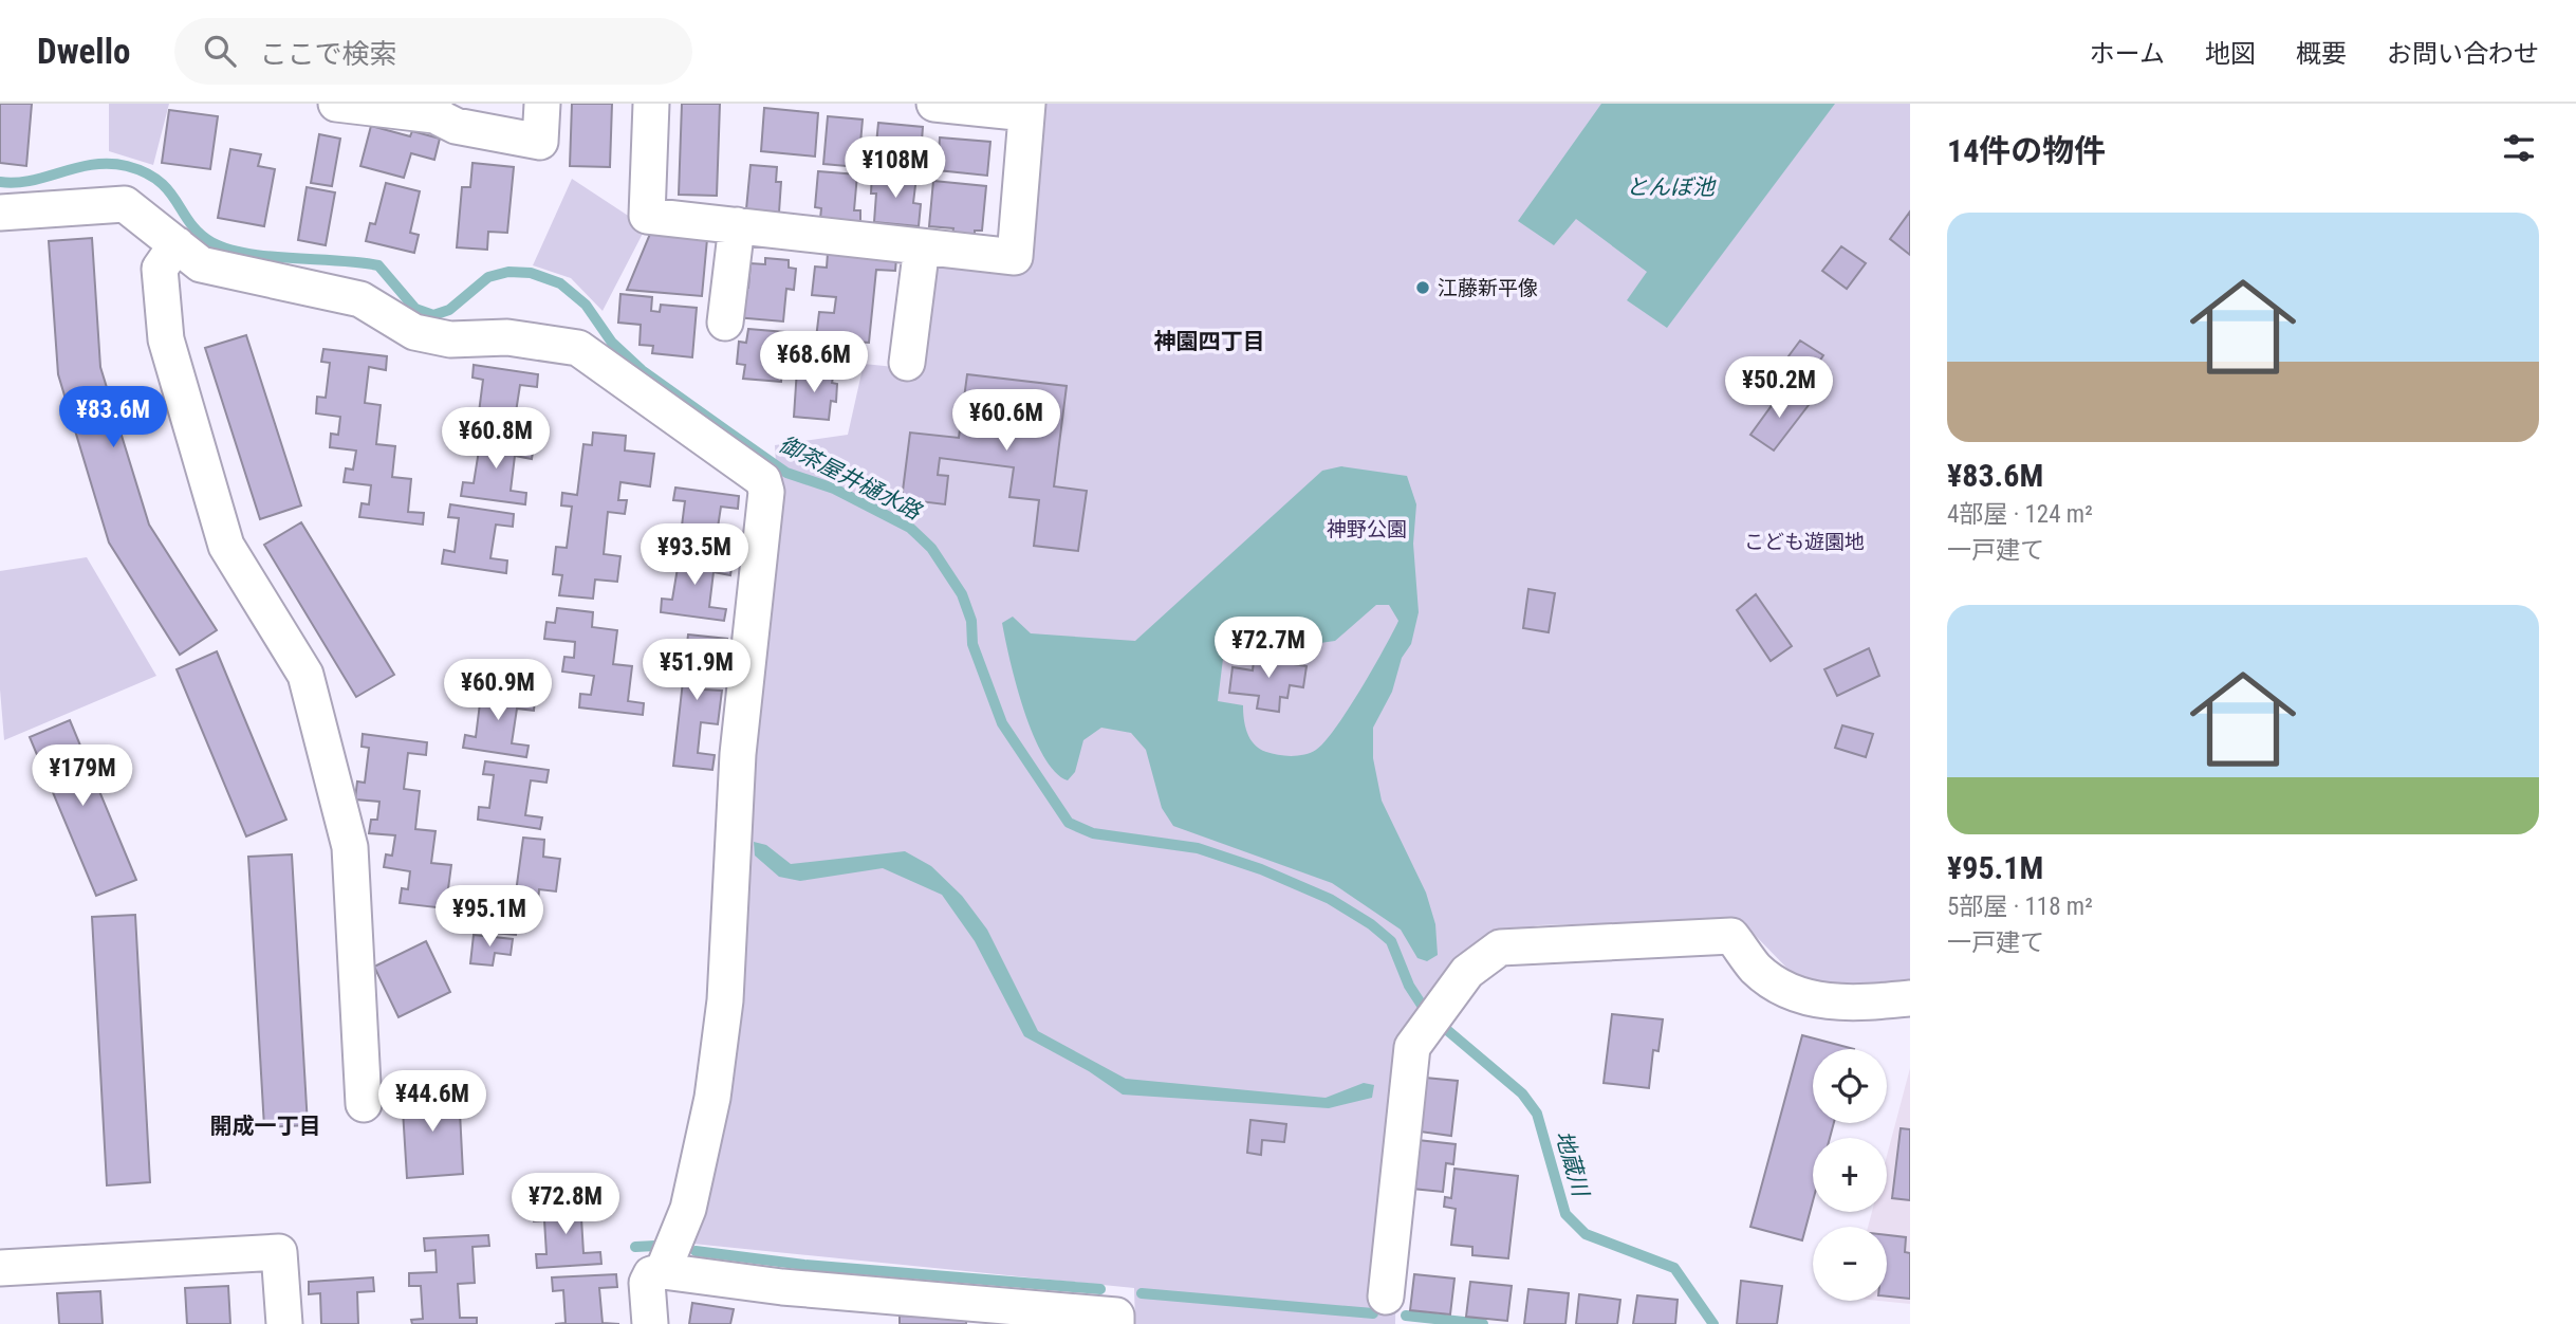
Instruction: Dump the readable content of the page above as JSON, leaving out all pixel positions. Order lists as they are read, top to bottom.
{
  "districts": ["神園四丁目", "開成一丁目"],
  "water": ["とんぼ池", "御茶屋井樋水路", "地蔵川"],
  "parks": ["神野公園", "こども遊園地"],
  "places": ["江藤新平像"],
  "page": {
    "header": "Dwello",
    "search": "ここで検索",
    "nav": [
      "ホーム",
      "地図",
      "概要",
      "お問い合わせ"
    ],
    "heading": "14件の物件",
    "price": [
      "¥108M",
      "¥68.6M",
      "¥50.2M",
      "¥83.6M",
      "¥60.6M",
      "¥60.8M",
      "¥93.5M",
      "¥72.7M",
      "¥51.9M",
      "¥60.9M",
      "¥179M",
      "¥95.1M",
      "¥44.6M",
      "¥72.8M"
    ],
    "list": [
      {
        "name": "¥83.6M",
        "note": "4部屋 · 124 m² · 一戸建て"
      },
      {
        "name": "¥95.1M",
        "note": "5部屋 · 118 m² · 一戸建て"
      }
    ],
    "map_buttons": ["+", "−"]
  }
}
